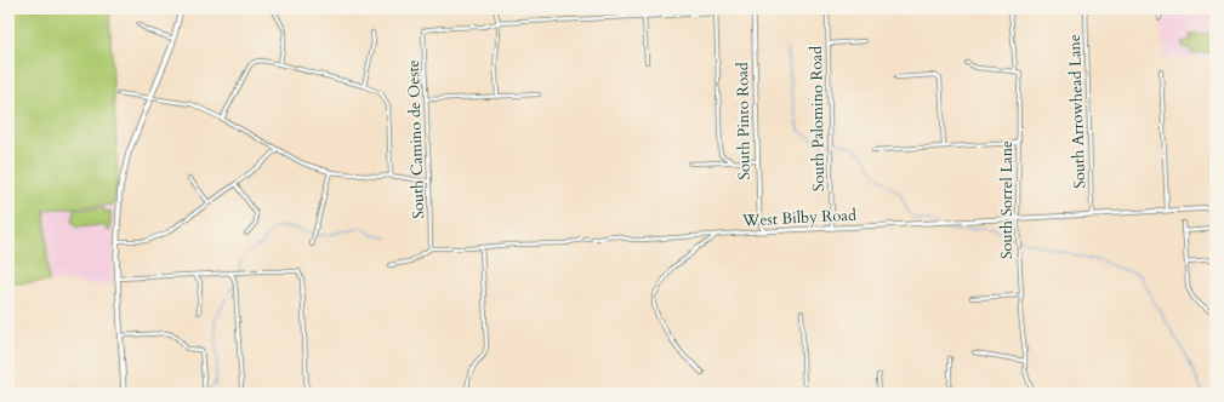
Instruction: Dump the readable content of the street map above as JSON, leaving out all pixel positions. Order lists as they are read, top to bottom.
{
  "streets": {
    "street": [
      "South Arrowhead Lane",
      "South Palomino Road",
      "South Pinto Road",
      "South Camino de Oeste",
      "South Sorrel Lane",
      "West Bilby Road"
    ]
  },
  "crossings": [
    ["South Arrowhead Lane", "West Bilby Road"],
    ["South Palomino Road", "West Bilby Road"],
    ["South Pinto Road", "West Bilby Road"],
    ["South Camino de Oeste", "West Bilby Road"],
    ["South Sorrel Lane", "West Bilby Road"]
  ]
}
